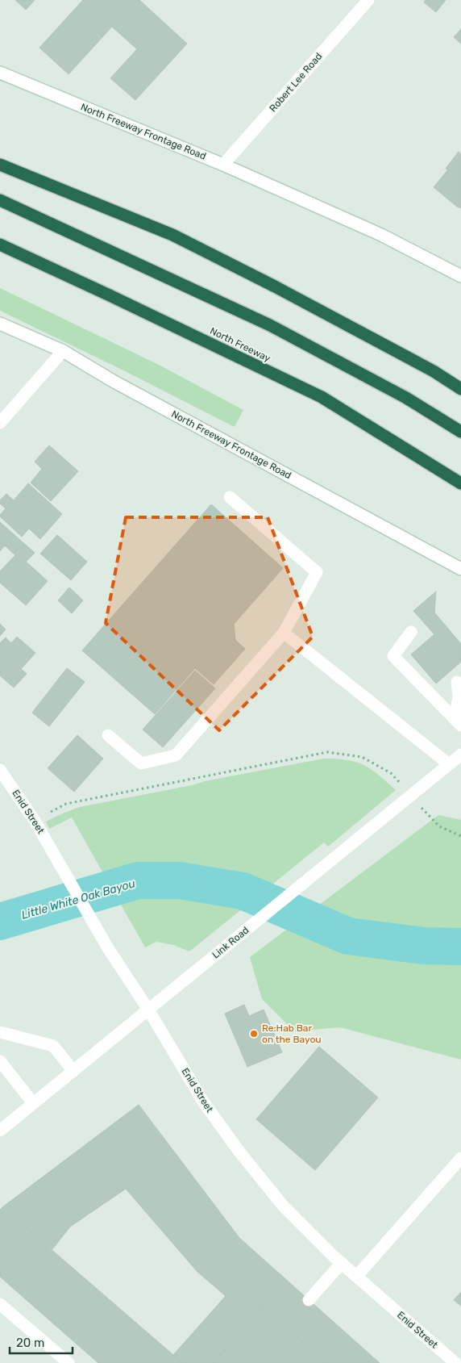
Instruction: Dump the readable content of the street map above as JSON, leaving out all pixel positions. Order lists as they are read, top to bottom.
{
  "streets": {
    "highway": ["North Freeway"],
    "street": [
      "Robert Lee Road",
      "North Freeway Frontage Road",
      "Enid Street",
      "Link Road"
    ]
  },
  "crossings": [
    ["Robert Lee Road", "North Freeway Frontage Road"],
    ["Enid Street", "Link Road"]
  ],
  "water": ["Little White Oak Bayou"],
  "places": ["Re:Hab Bar on the Bayou"],
  "scale_bar": "20 m"
}
